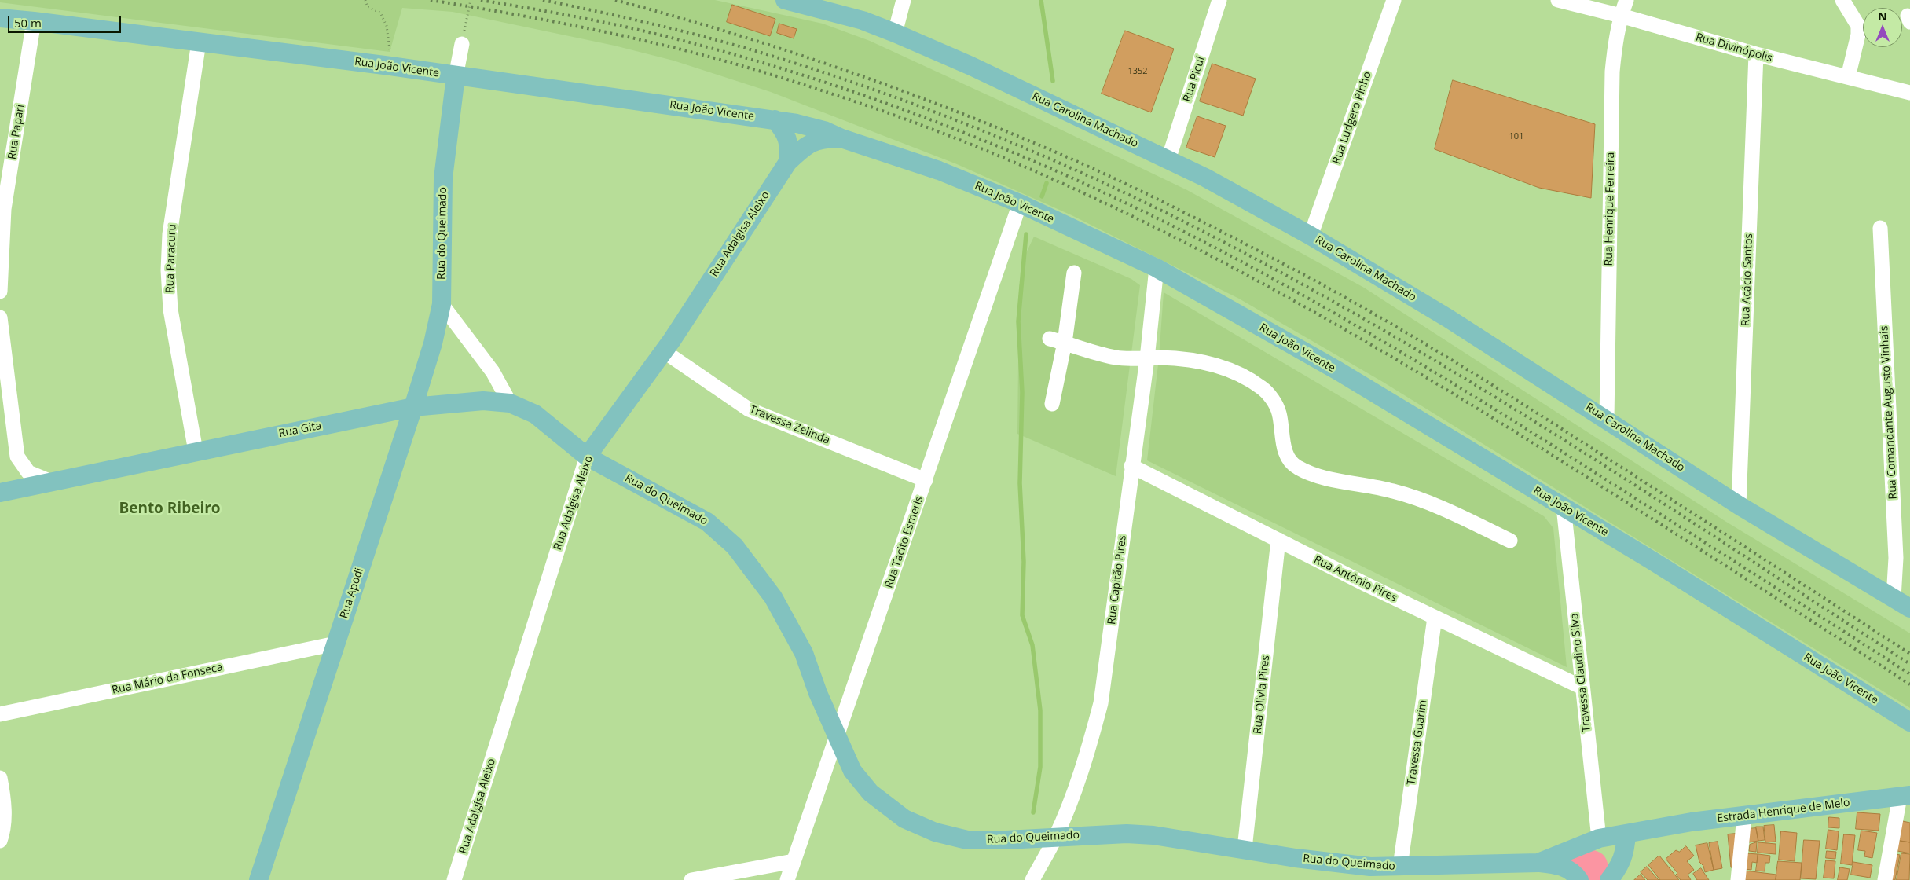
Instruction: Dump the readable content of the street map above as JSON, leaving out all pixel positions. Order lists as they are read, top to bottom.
{
  "streets": {
    "main road": [
      "Rua João Vicente",
      "Rua Carolina Machado",
      "Rua do Queimado",
      "Rua Adalgisa Aleixo",
      "Rua Gita",
      "Rua Apodi",
      "Estrada Henrique de Melo"
    ],
    "street": [
      "Rua Divinópolis",
      "Rua Picuí",
      "Rua Ludgero Pinho",
      "Rua Papari",
      "Rua Henrique Ferreira",
      "Rua Paracuru",
      "Rua Acácio Santos",
      "Rua Comandante Augusto Vinhais",
      "Travessa Zelinda",
      "Rua Tacito Esmeris",
      "Rua Antônio Pires",
      "Rua Capitão Pires",
      "Travessa Claudino Silva",
      "Rua Mário da Fonseca",
      "Rua Olivia Pires",
      "Travessa Guarim"
    ]
  },
  "crossings": [
    ["Rua Divinópolis", "Rua Henrique Ferreira"],
    ["Rua Divinópolis", "Rua Acácio Santos"],
    ["Rua João Vicente", "Rua Papari"],
    ["Rua João Vicente", "Rua do Queimado"],
    ["Rua João Vicente", "Rua Adalgisa Aleixo"],
    ["Rua João Vicente", "Rua Paracuru"],
    ["Rua João Vicente", "Rua Tacito Esmeris"],
    ["Rua João Vicente", "Rua Capitão Pires"],
    ["Rua João Vicente", "Travessa Claudino Silva"],
    ["Rua Picuí", "Rua Carolina Machado"],
    ["Rua Ludgero Pinho", "Rua Carolina Machado"],
    ["Rua Carolina Machado", "Rua Henrique Ferreira"],
    ["Rua Carolina Machado", "Rua Acácio Santos"],
    ["Rua Carolina Machado", "Rua Comandante Augusto Vinhais"],
    ["Rua do Queimado", "Rua Adalgisa Aleixo"],
    ["Rua do Queimado", "Rua Gita"],
    ["Rua do Queimado", "Rua Tacito Esmeris"],
    ["Rua do Queimado", "Rua Capitão Pires"],
    ["Rua do Queimado", "Rua Apodi"],
    ["Rua do Queimado", "Travessa Claudino Silva"],
    ["Rua do Queimado", "Rua Olivia Pires"],
    ["Rua do Queimado", "Travessa Guarim"],
    ["Rua do Queimado", "Estrada Henrique de Melo"],
    ["Rua Adalgisa Aleixo", "Travessa Zelinda"],
    ["Rua Adalgisa Aleixo", "Rua Gita"],
    ["Rua Paracuru", "Rua Gita"],
    ["Travessa Zelinda", "Rua Tacito Esmeris"],
    ["Rua Gita", "Rua Apodi"],
    ["Rua Antônio Pires", "Rua Capitão Pires"],
    ["Rua Antônio Pires", "Travessa Claudino Silva"],
    ["Rua Antônio Pires", "Rua Olivia Pires"],
    ["Rua Antônio Pires", "Travessa Guarim"],
    ["Rua Apodi", "Rua Mário da Fonseca"]
  ],
  "districts": ["Bento Ribeiro"],
  "house_numbers": ["1352", "101"],
  "scale_bar": "50 m",
  "north": "top"
}
